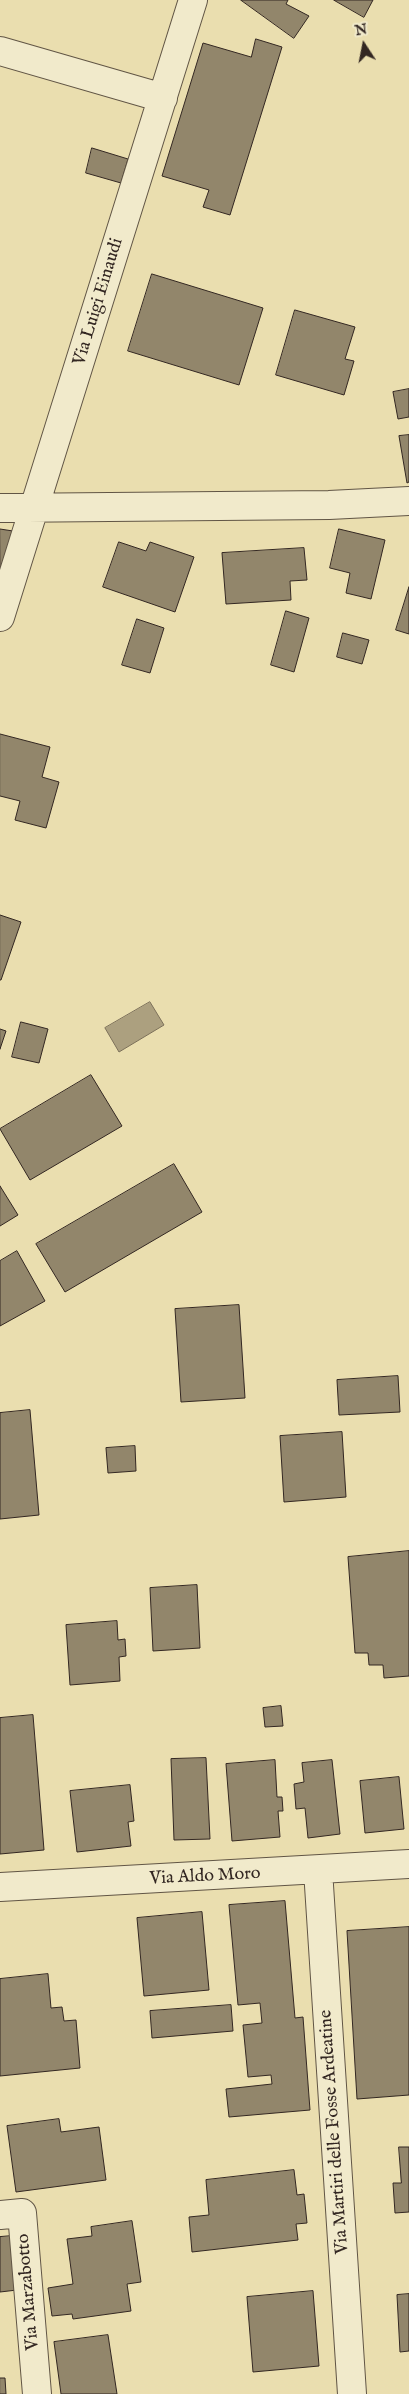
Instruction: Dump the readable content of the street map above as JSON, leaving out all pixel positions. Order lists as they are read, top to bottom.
{
  "streets": {
    "street": [
      "Via Luigi Einaudi",
      "Via Aldo Moro",
      "Via Martiri delle Fosse Ardeatine",
      "Via Marzabotto"
    ]
  },
  "crossings": [
    ["Via Aldo Moro", "Via Martiri delle Fosse Ardeatine"]
  ],
  "north": "top"
}
